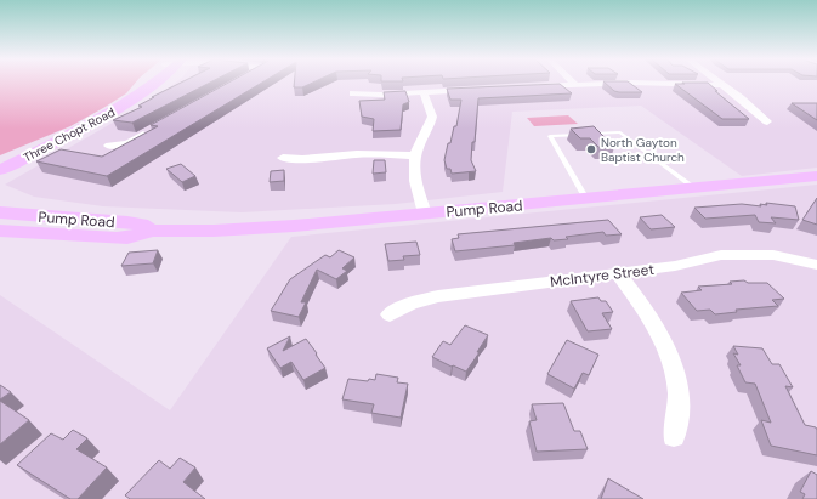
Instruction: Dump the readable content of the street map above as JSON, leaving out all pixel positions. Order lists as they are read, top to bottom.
{
  "streets": {
    "main road": ["Three Chopt Road", "Pump Road"],
    "street": ["McIntyre Street"]
  },
  "places": ["North Gayton Baptist Church"]
}
